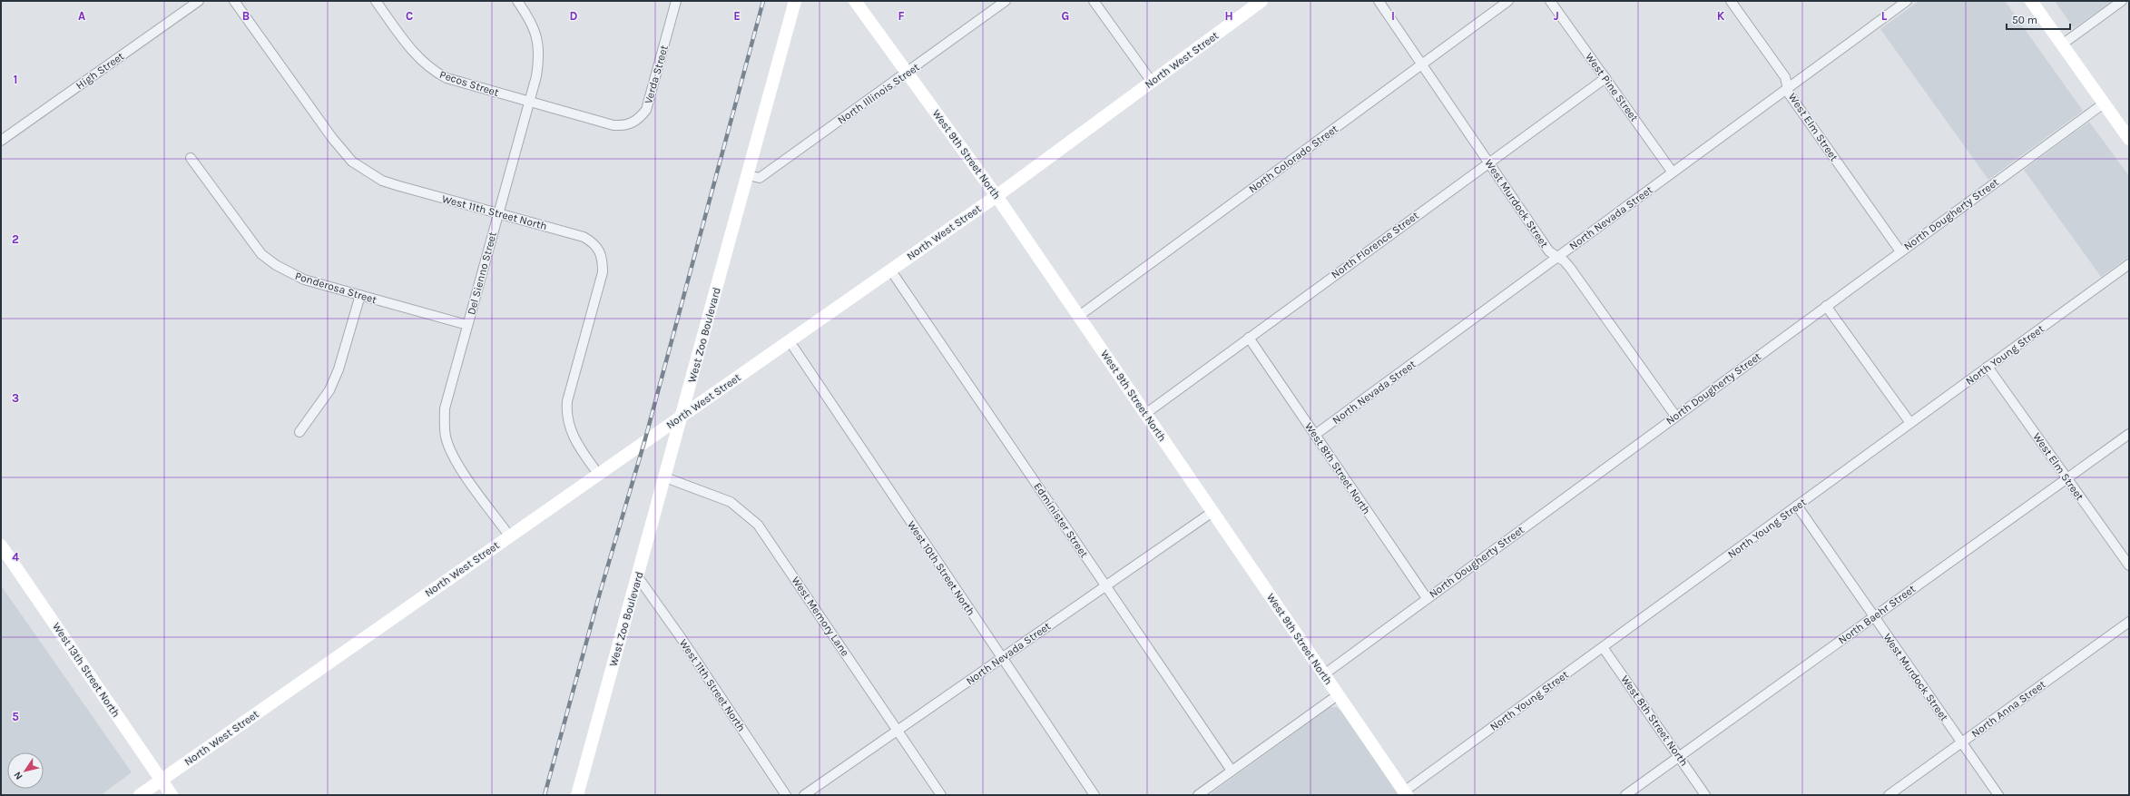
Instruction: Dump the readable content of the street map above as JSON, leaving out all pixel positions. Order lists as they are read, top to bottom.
{
  "streets": {
    "main road": [
      "North West Street",
      "West 9th Street North",
      "West Zoo Boulevard",
      "West 13th Street North"
    ],
    "street": [
      "High Street",
      "Verda Street",
      "Pecos Street",
      "West Pine Street",
      "North Illinois Street",
      "West Elm Street",
      "North Colorado Street",
      "West Murdock Street",
      "West 11th Street North",
      "North Dougherty Street",
      "North Nevada Street",
      "North Florence Street",
      "Del Sienno Street",
      "Ponderosa Street",
      "North Young Street",
      "West 8th Street North",
      "Edminister Street",
      "West 10th Street North",
      "North Baehr Street",
      "West Memory Lane",
      "North Anna Street"
    ]
  },
  "crossings": [
    ["North West Street", "West 9th Street North"],
    ["North West Street", "West 11th Street North"],
    ["North West Street", "Del Sienno Street"],
    ["North West Street", "West Zoo Boulevard"],
    ["North West Street", "Edminister Street"],
    ["North West Street", "West 10th Street North"],
    ["North West Street", "West 13th Street North"],
    ["Verda Street", "Pecos Street"],
    ["Verda Street", "Del Sienno Street"],
    ["Pecos Street", "Del Sienno Street"],
    ["West Pine Street", "North Nevada Street"],
    ["West Pine Street", "North Florence Street"],
    ["North Illinois Street", "West 9th Street North"],
    ["North Illinois Street", "West Zoo Boulevard"],
    ["West Elm Street", "North Dougherty Street"],
    ["West Elm Street", "North Nevada Street"],
    ["West Elm Street", "North Young Street"],
    ["West Elm Street", "North Baehr Street"],
    ["West 9th Street North", "North Colorado Street"],
    ["West 9th Street North", "North Dougherty Street"],
    ["West 9th Street North", "North Nevada Street"],
    ["West 9th Street North", "North Florence Street"],
    ["West 9th Street North", "North Young Street"],
    ["North Colorado Street", "West Murdock Street"],
    ["West Murdock Street", "North Dougherty Street"],
    ["West Murdock Street", "North Nevada Street"],
    ["West Murdock Street", "North Florence Street"],
    ["West Murdock Street", "North Young Street"],
    ["West Murdock Street", "North Baehr Street"],
    ["West Murdock Street", "North Anna Street"],
    ["West 11th Street North", "Del Sienno Street"],
    ["West 11th Street North", "West Zoo Boulevard"],
    ["North Dougherty Street", "West 8th Street North"],
    ["North Nevada Street", "West 8th Street North"],
    ["North Nevada Street", "Edminister Street"],
    ["North Nevada Street", "West 10th Street North"],
    ["North Nevada Street", "West Memory Lane"],
    ["North Florence Street", "West 8th Street North"],
    ["Del Sienno Street", "Ponderosa Street"],
    ["West Zoo Boulevard", "West Memory Lane"],
    ["North Young Street", "West 8th Street North"],
    ["West 8th Street North", "North Baehr Street"]
  ],
  "scale_bar": "50 m",
  "north": "bottom left",
  "grid": {
    "columns": [
      "A",
      "B",
      "C",
      "D",
      "E",
      "F",
      "G",
      "H",
      "I",
      "J",
      "K",
      "L"
    ],
    "rows": [
      "1",
      "2",
      "3",
      "4",
      "5"
    ]
  }
}
